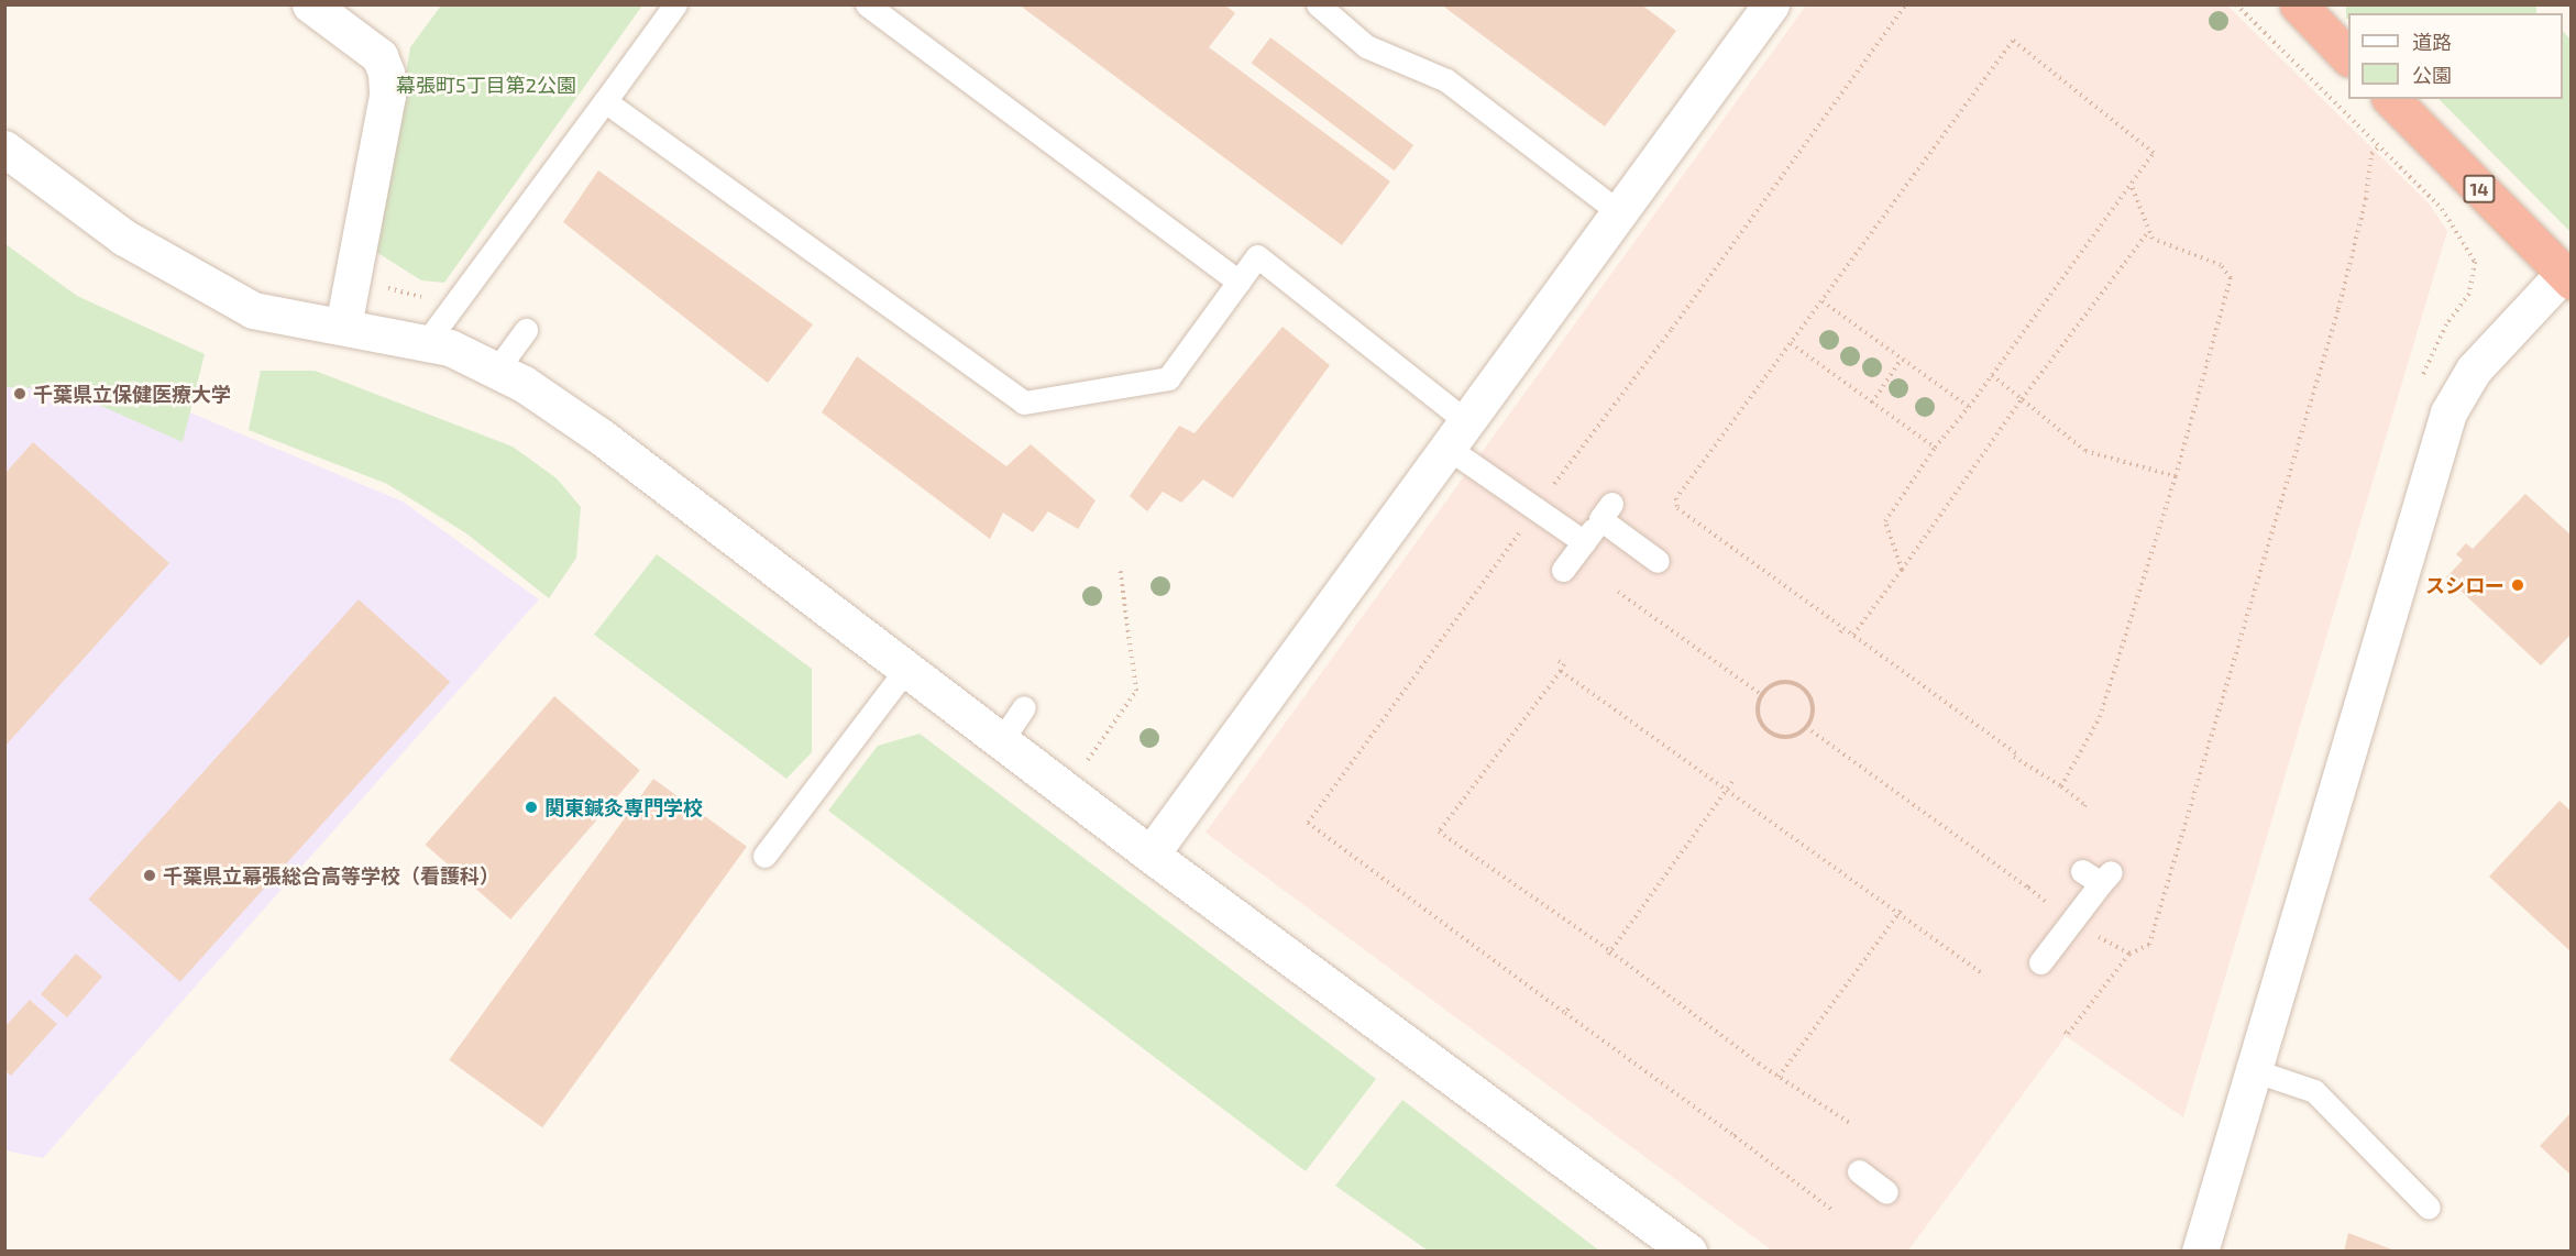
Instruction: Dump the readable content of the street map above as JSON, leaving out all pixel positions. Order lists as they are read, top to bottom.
{
  "streets": {
    "highway": ["14"]
  },
  "parks": ["幕張町5丁目第2公園"],
  "places": [
    "千葉県立保健医療大学",
    "スシロー",
    "関東鍼灸専門学校",
    "千葉県立幕張総合高等学校（看護科）"
  ],
  "legend": ["道路", "公園"]
}
